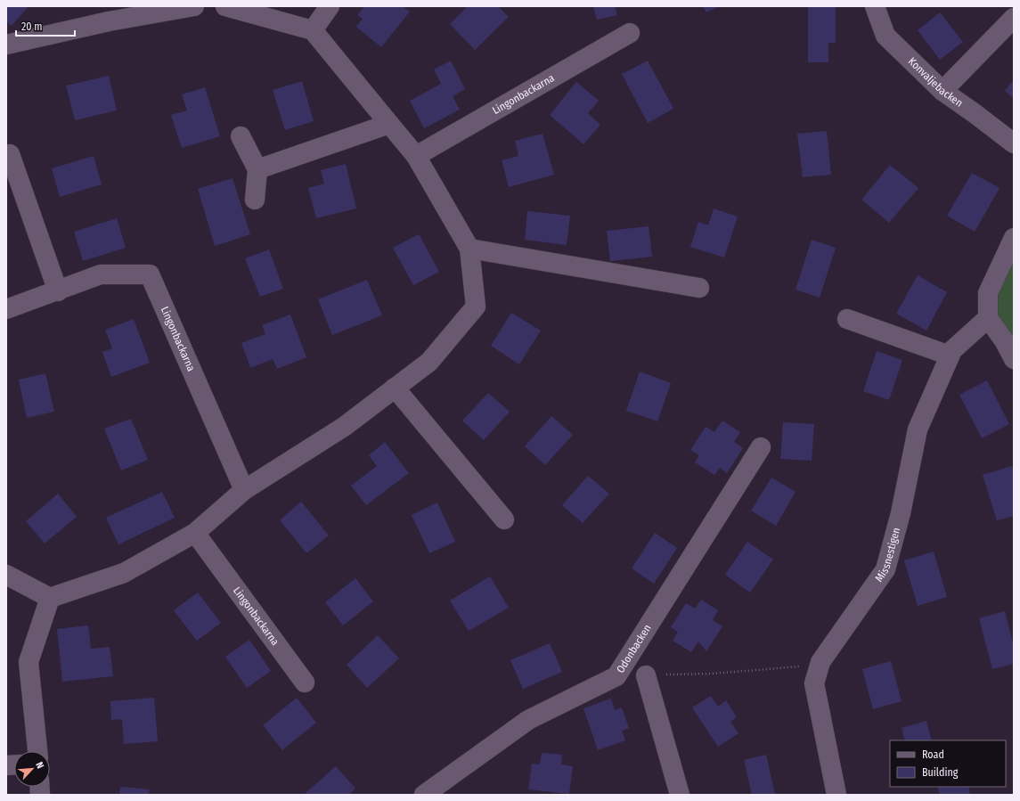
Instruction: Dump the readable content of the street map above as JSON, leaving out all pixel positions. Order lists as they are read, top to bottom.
{
  "streets": {
    "street": [
      "Konvaljebacken",
      "Lingonbackarna",
      "Missnestigen",
      "Odonbacken"
    ]
  },
  "legend": ["Road", "Building"],
  "scale_bar": "20 m",
  "north": "top right"
}
